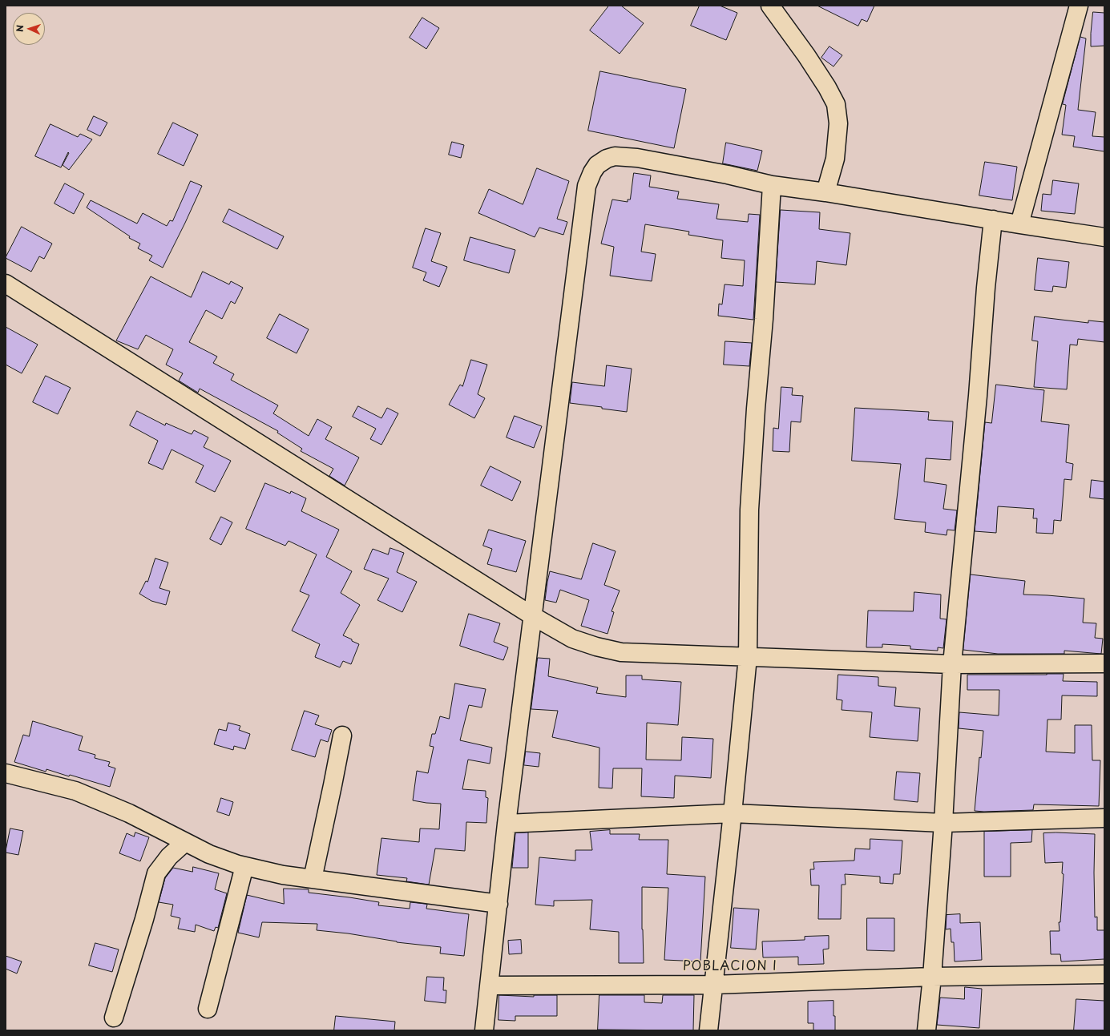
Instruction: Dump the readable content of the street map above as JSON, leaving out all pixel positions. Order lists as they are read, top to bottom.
{
  "districts": ["POBLACION I"],
  "north": "left"
}
